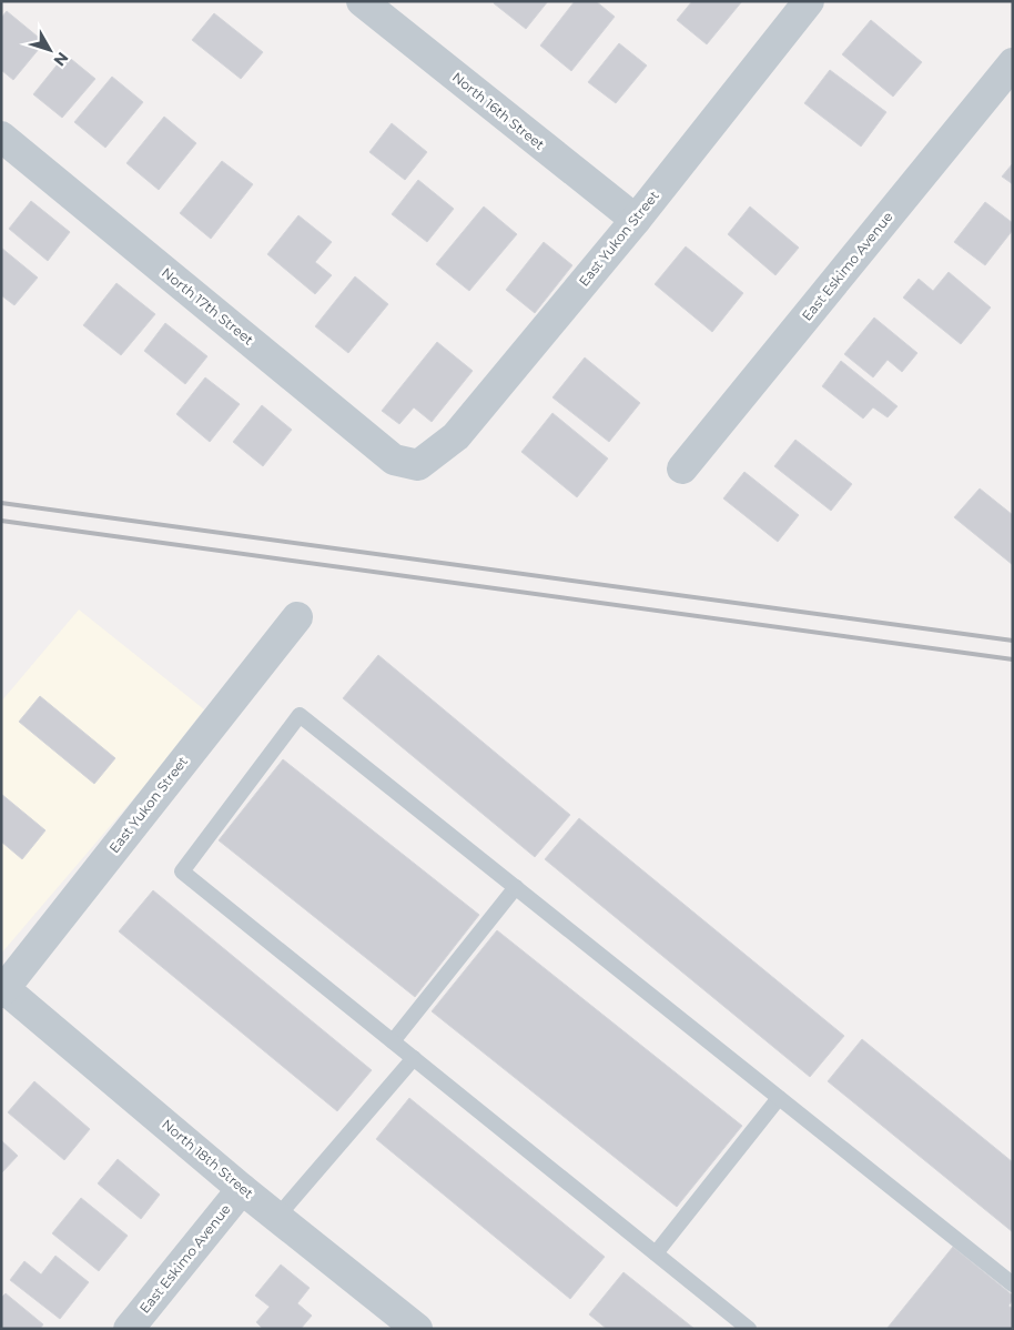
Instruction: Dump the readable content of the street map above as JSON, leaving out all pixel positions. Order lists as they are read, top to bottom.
{
  "streets": {
    "street": [
      "North 16th Street",
      "East Yukon Street",
      "East Eskimo Avenue",
      "North 17th Street",
      "North 18th Street"
    ]
  },
  "crossings": [
    ["North 16th Street", "East Yukon Street"],
    ["East Yukon Street", "North 17th Street"],
    ["East Yukon Street", "North 18th Street"],
    ["East Eskimo Avenue", "North 18th Street"]
  ],
  "north": "bottom right"
}
